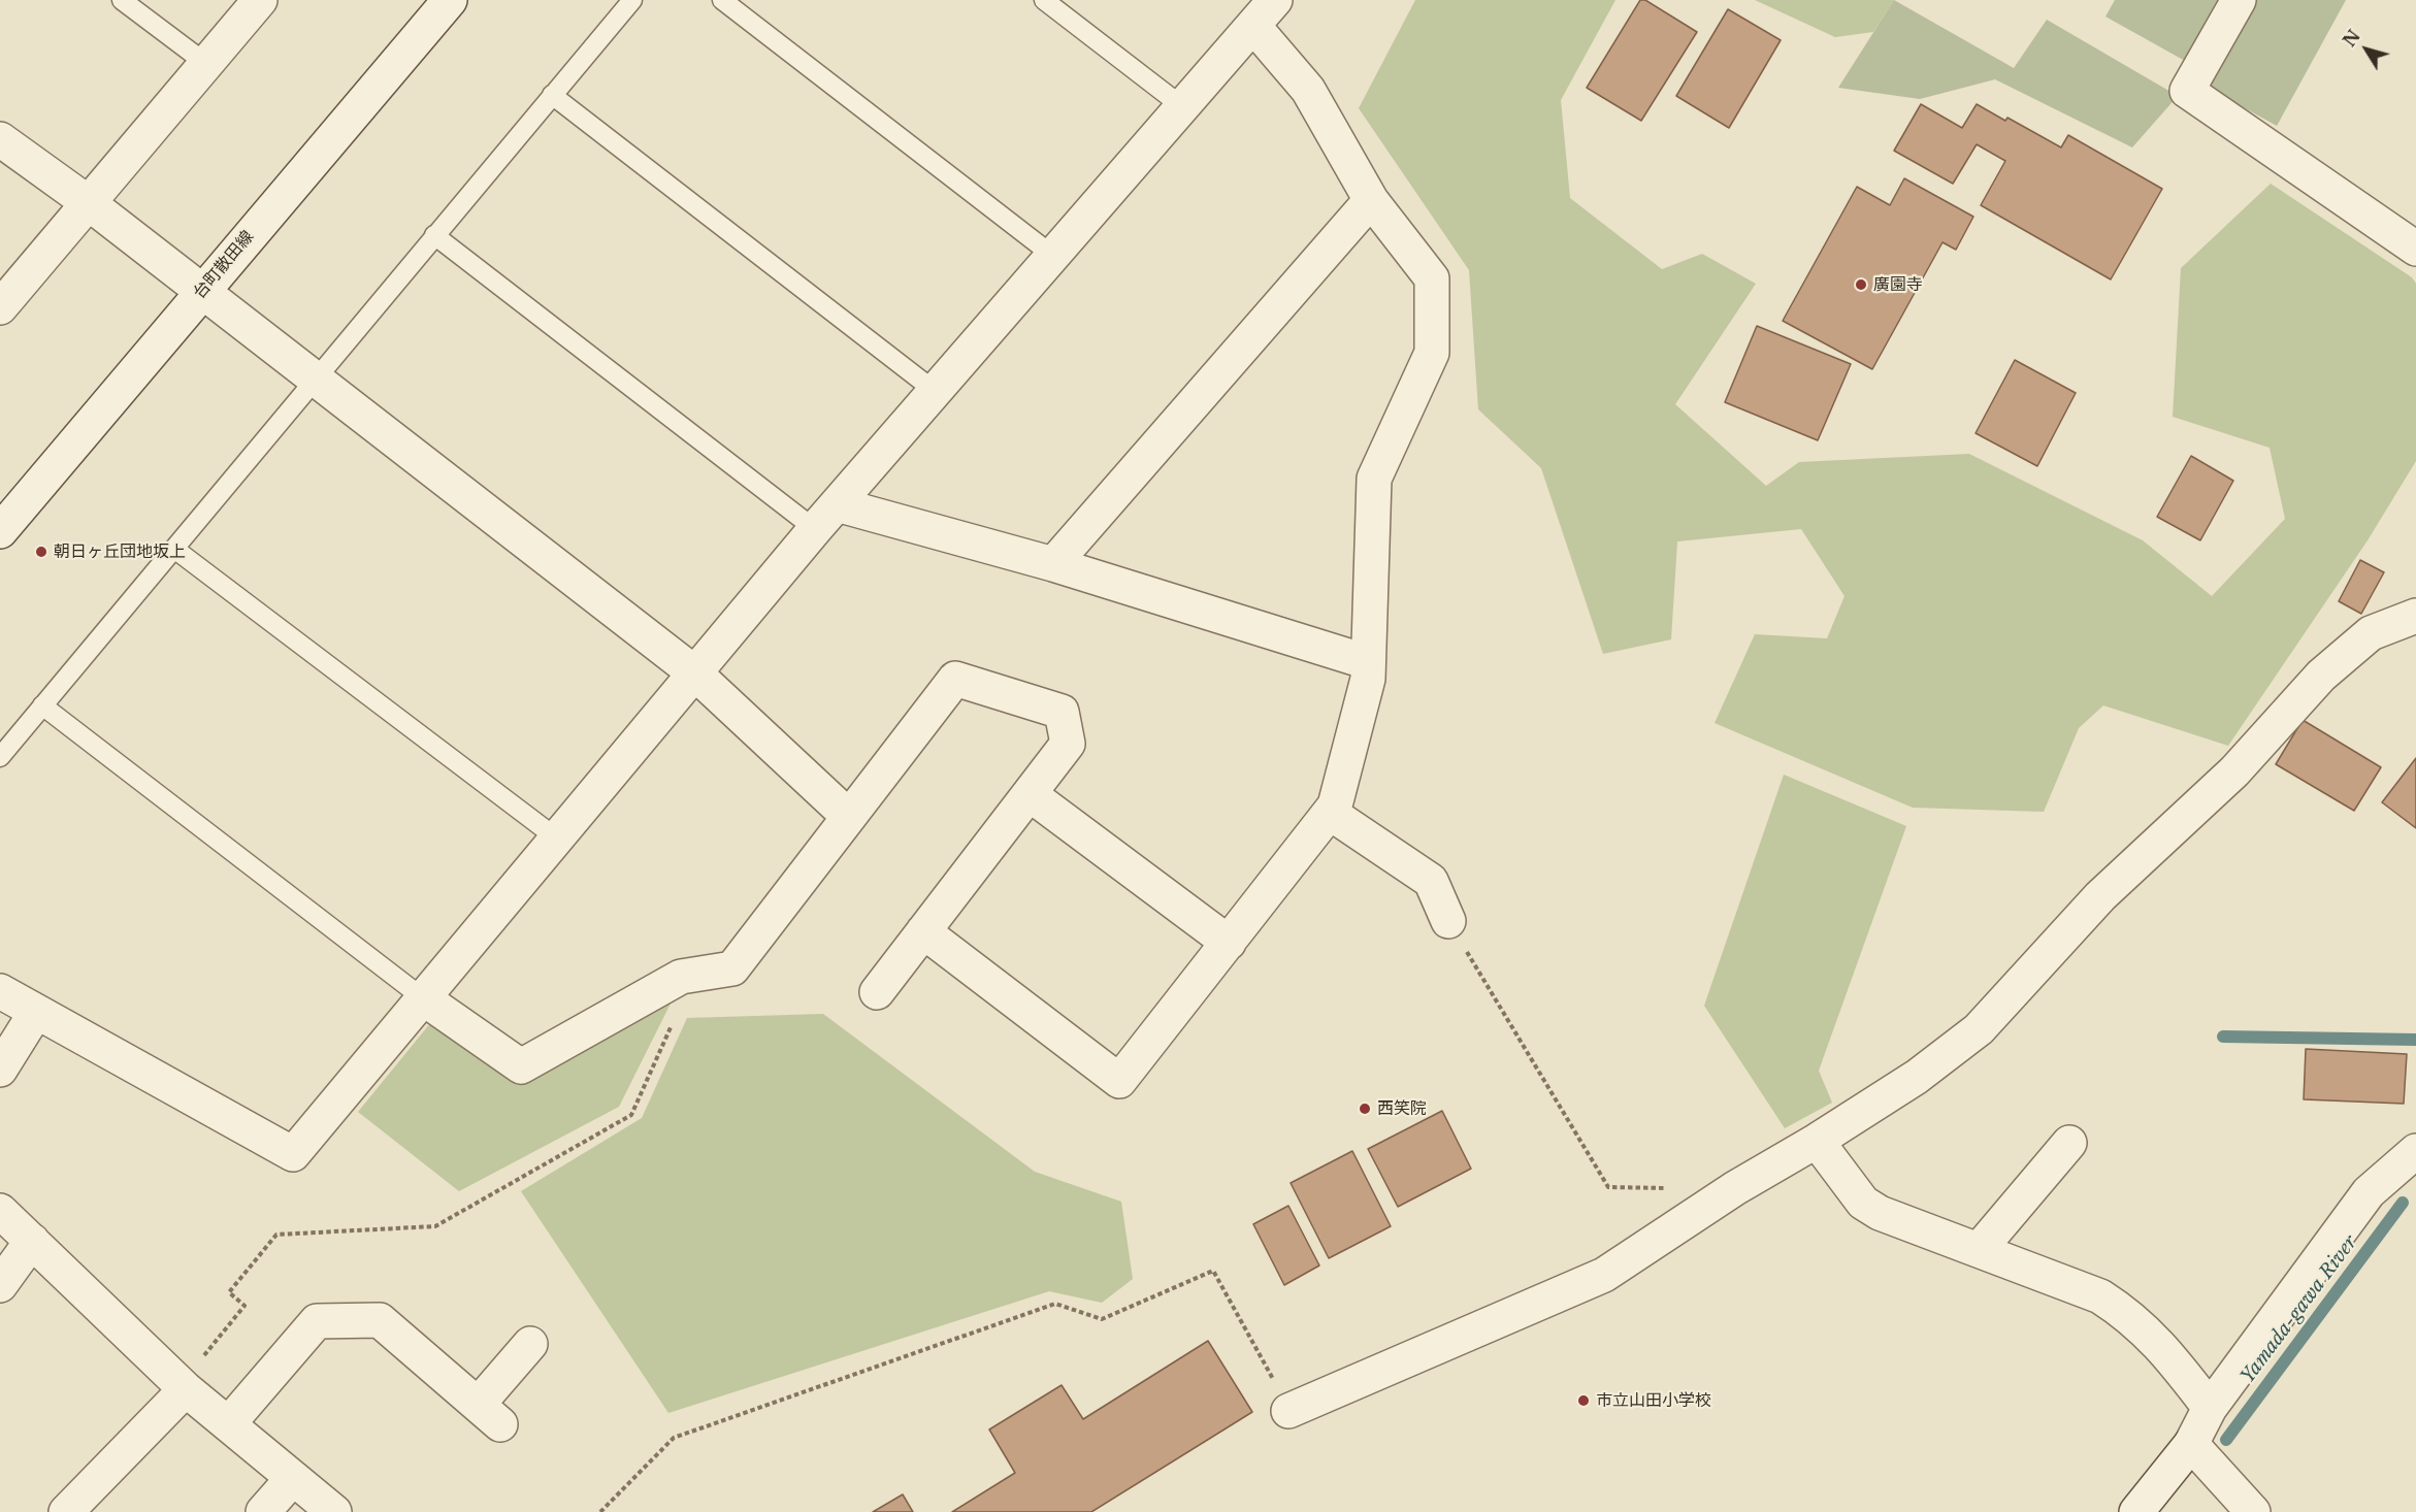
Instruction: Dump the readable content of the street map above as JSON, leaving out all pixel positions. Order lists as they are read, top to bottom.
{
  "streets": {
    "street": ["台町散田線"]
  },
  "water": ["Yamada-gawa River"],
  "places": [
    "廣園寺",
    "朝日ヶ丘団地坂上",
    "西笑院",
    "市立山田小学校"
  ],
  "north": "top left"
}
